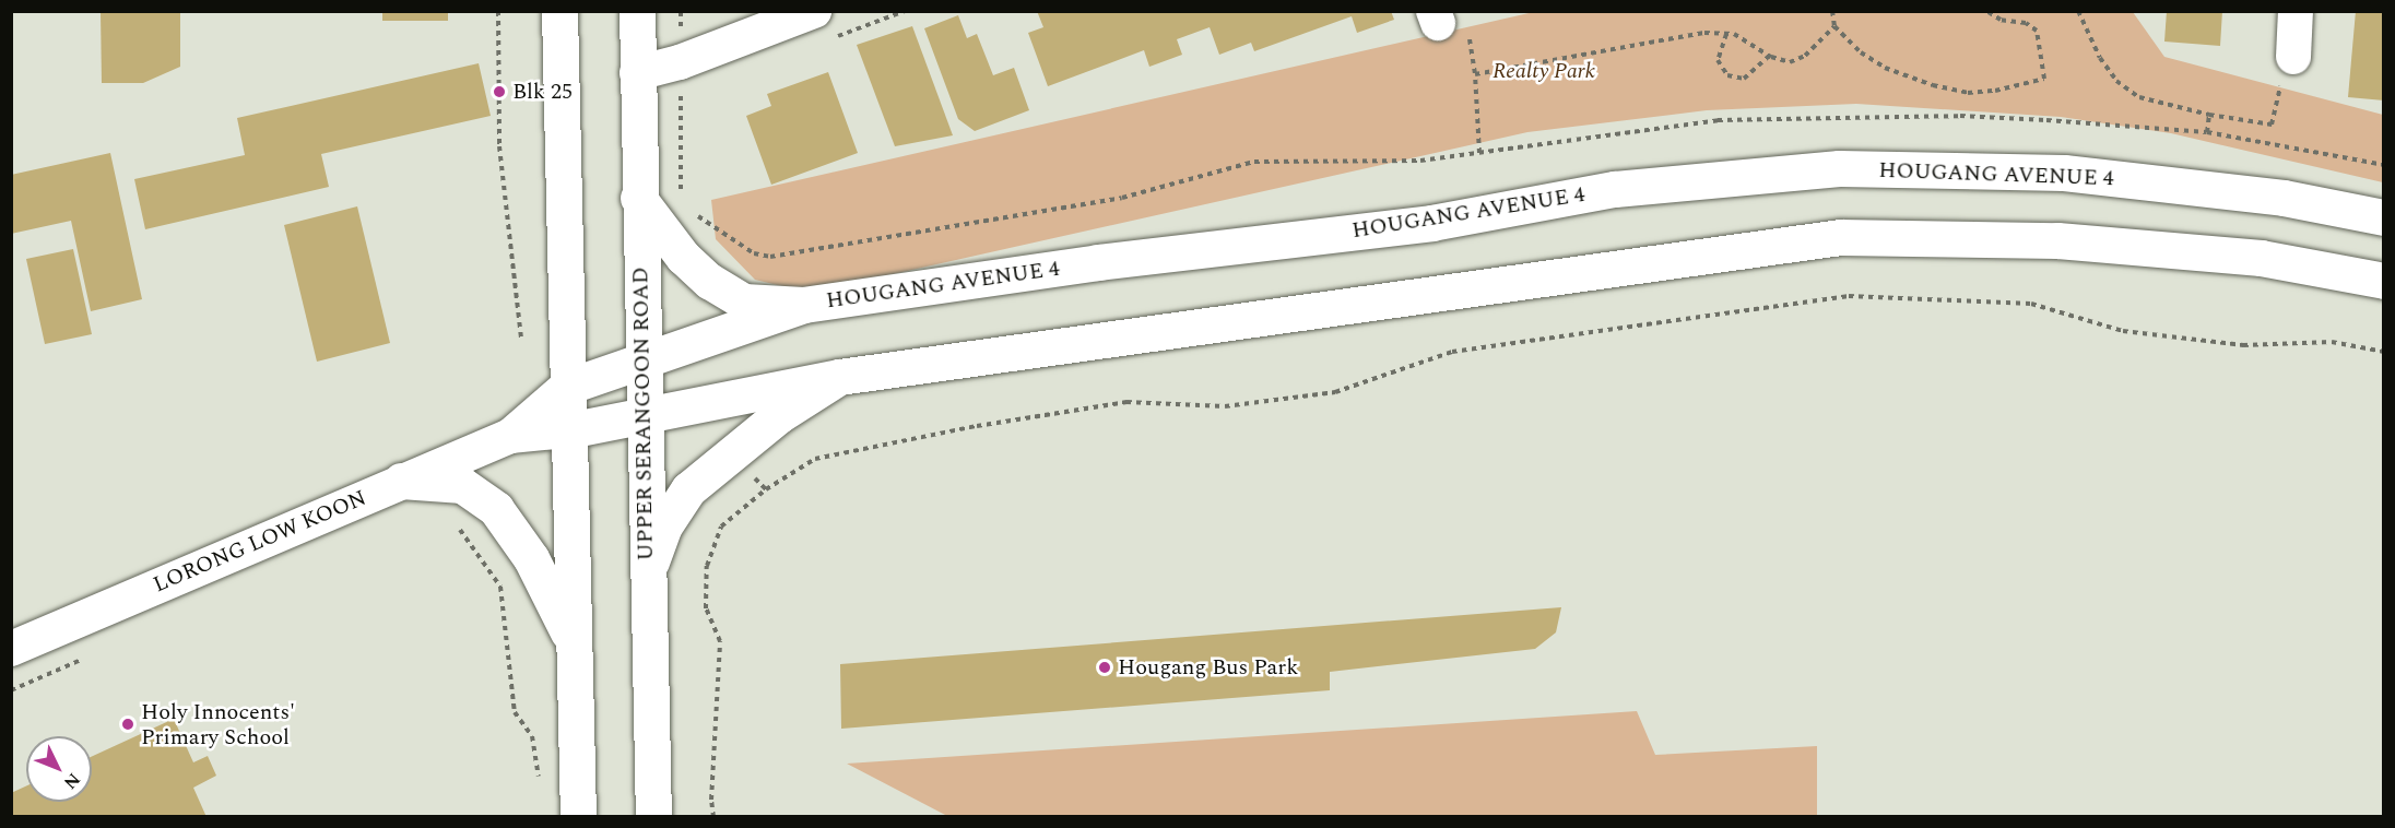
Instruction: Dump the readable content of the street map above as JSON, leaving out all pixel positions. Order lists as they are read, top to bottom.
{
  "streets": {
    "street": ["HOUGANG AVENUE 4", "UPPER SERANGOON ROAD", "LORONG LOW KOON"]
  },
  "crossings": [
    ["HOUGANG AVENUE 4", "UPPER SERANGOON ROAD"],
    ["HOUGANG AVENUE 4", "LORONG LOW KOON"]
  ],
  "parks": ["Realty Park"],
  "places": ["Blk 25", "Hougang Bus Park", "Holy Innocents' Primary School"],
  "north": "bottom right"
}
